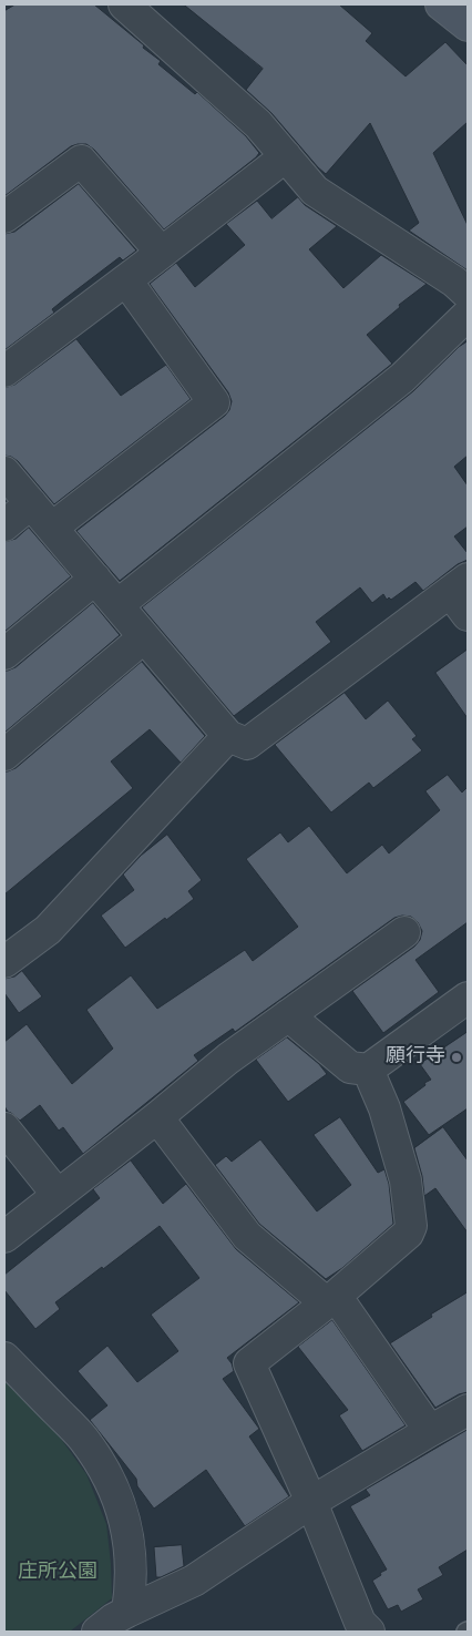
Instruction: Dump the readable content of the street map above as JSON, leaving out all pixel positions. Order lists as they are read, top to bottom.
{
  "parks": ["庄所公園"],
  "places": ["願行寺"]
}
